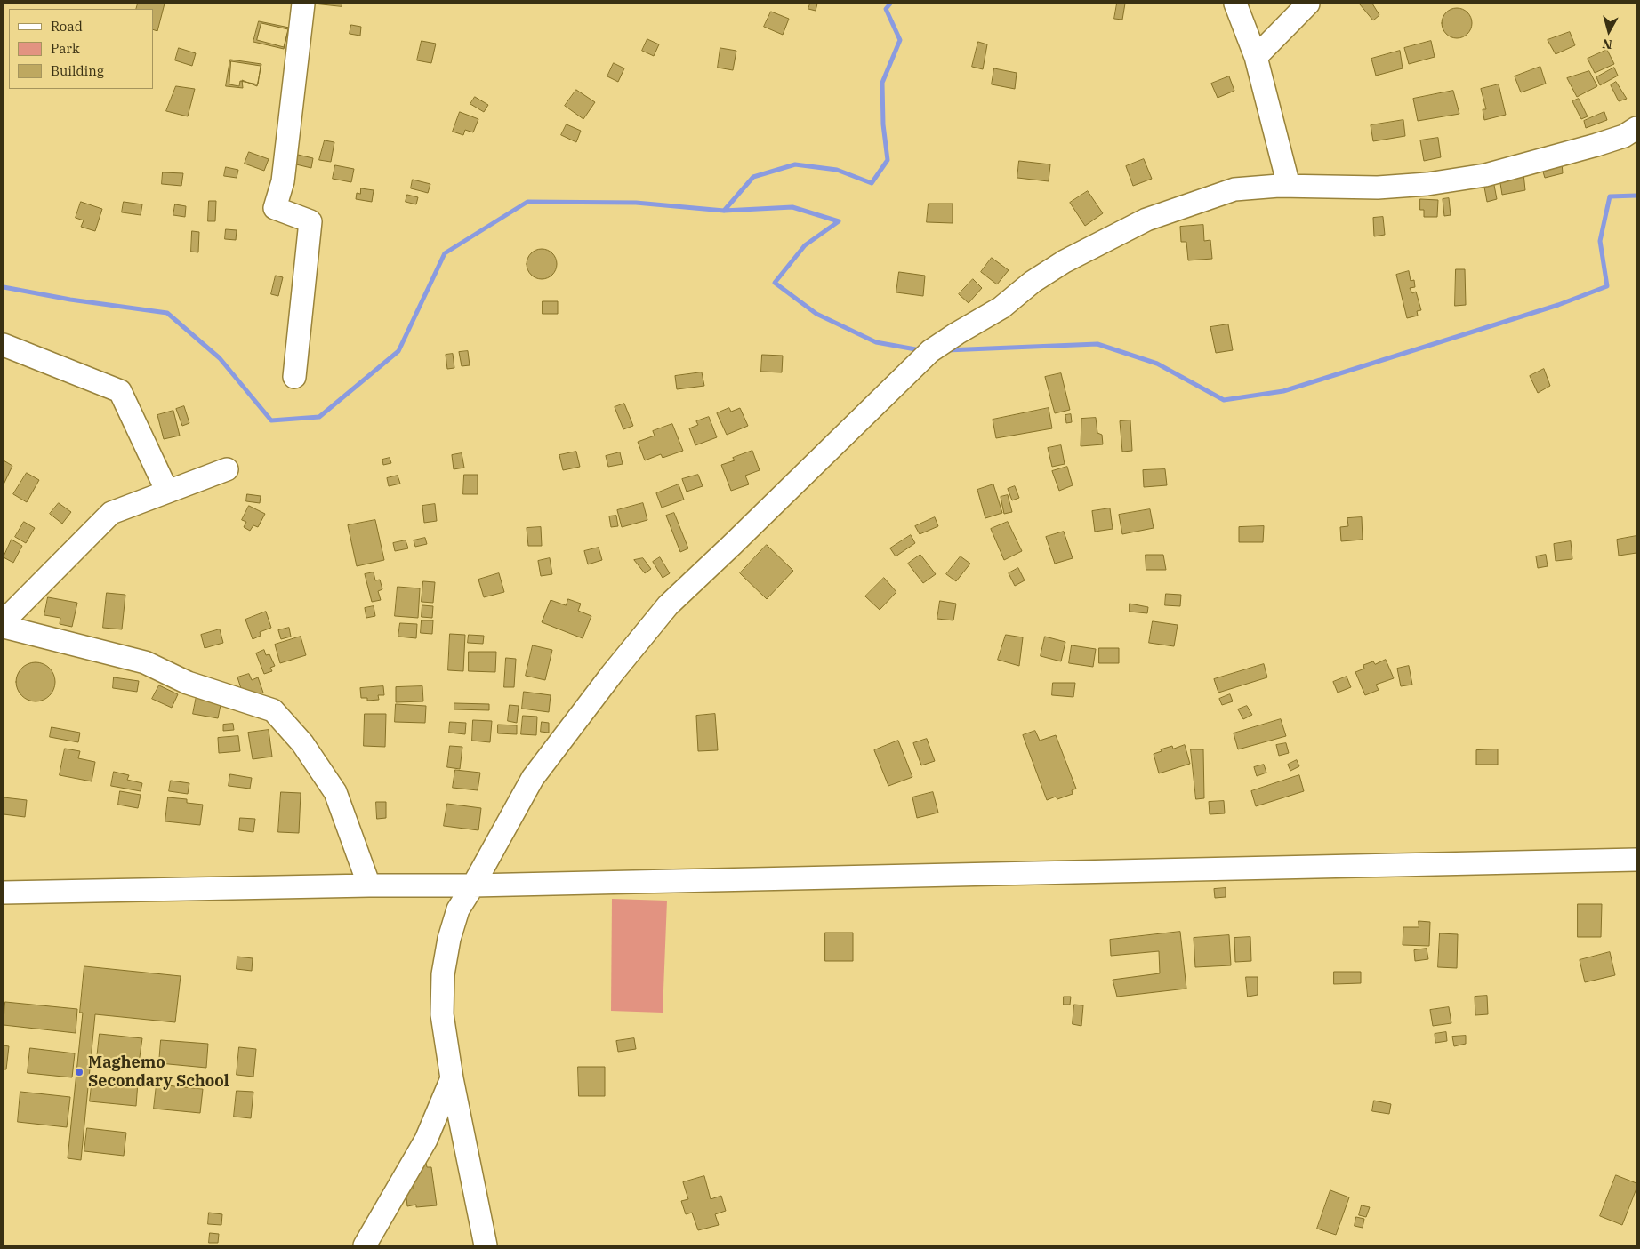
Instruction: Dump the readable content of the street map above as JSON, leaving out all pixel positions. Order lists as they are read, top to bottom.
{
  "places": ["Maghemo Secondary School"],
  "legend": ["Road", "Park", "Building"],
  "north": "bottom"
}
